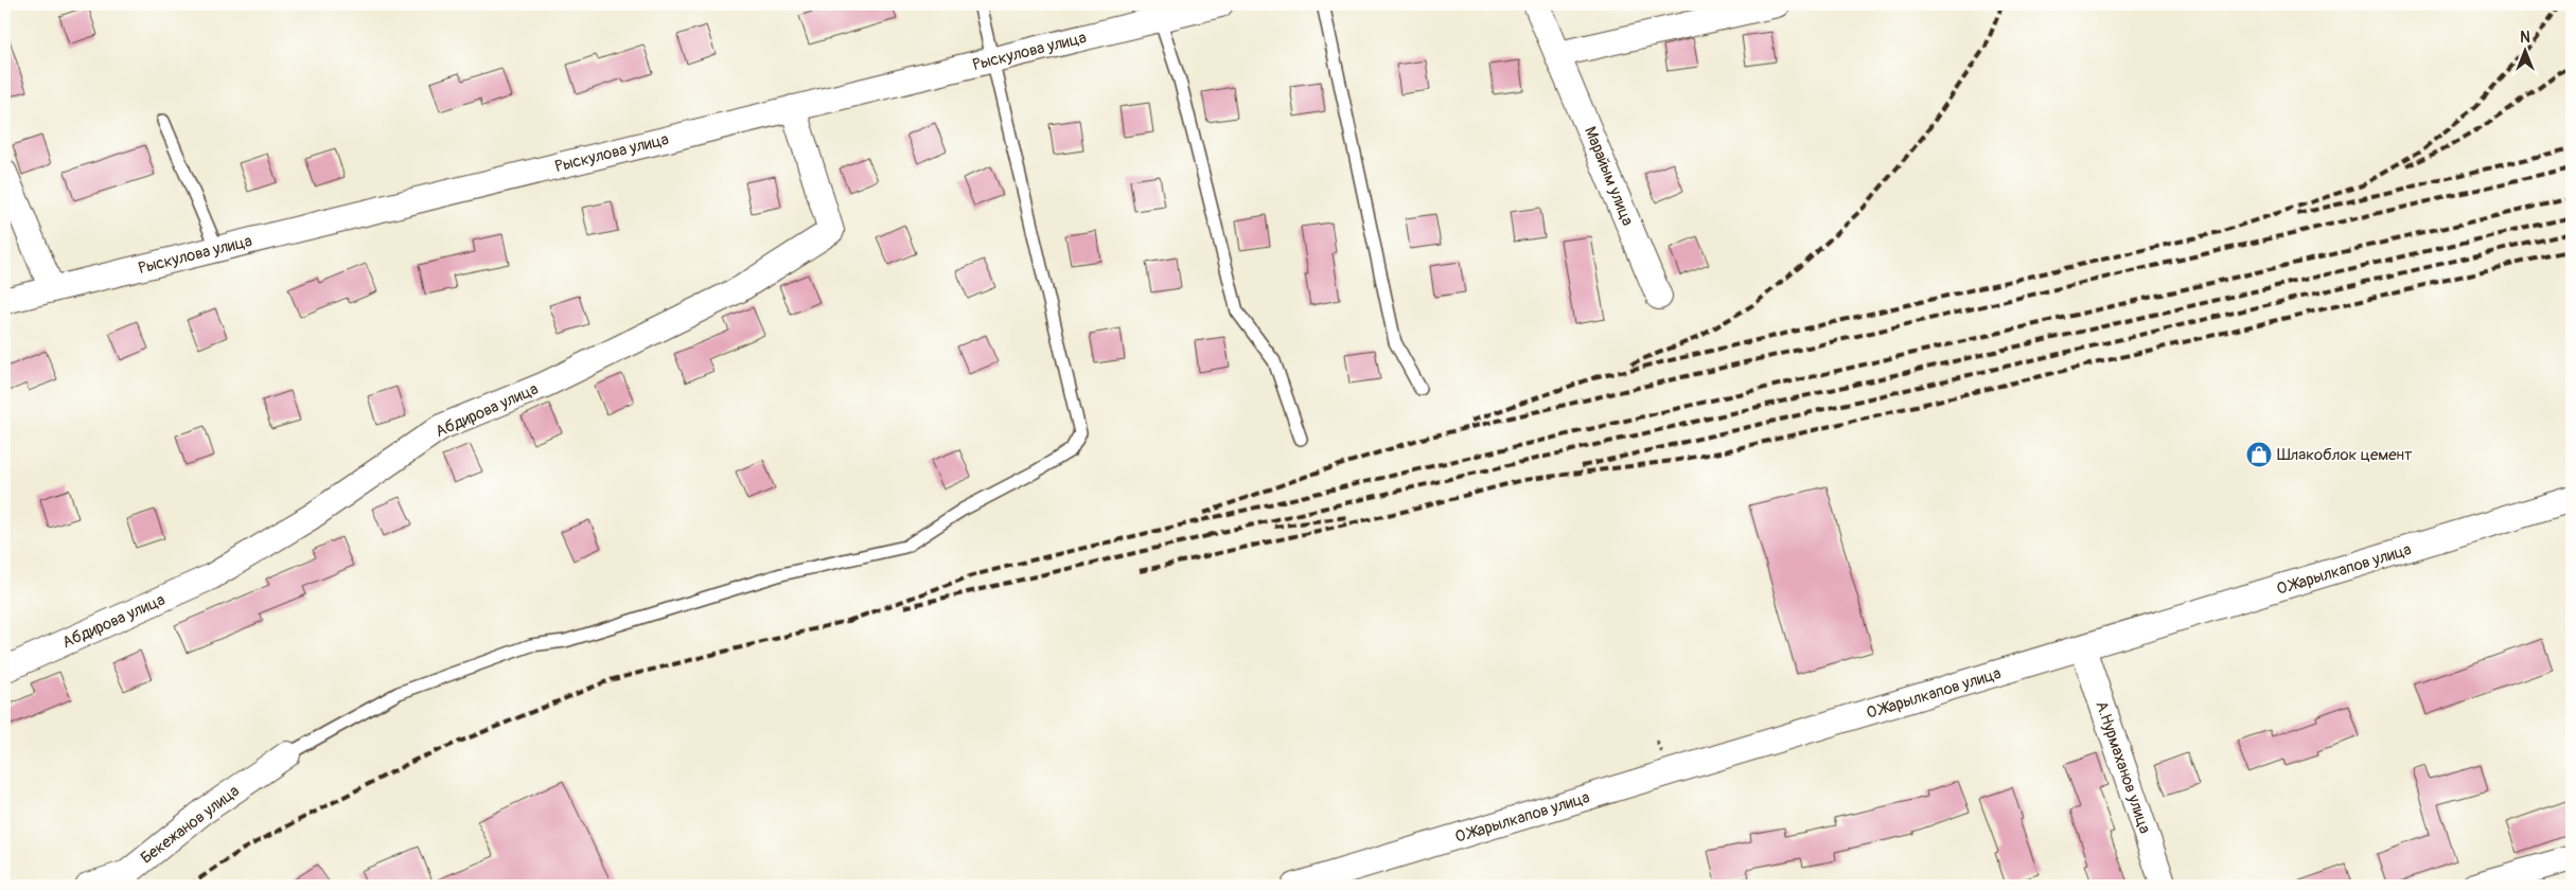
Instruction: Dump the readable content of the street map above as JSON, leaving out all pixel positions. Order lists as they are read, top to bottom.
{
  "streets": {
    "street": [
      "Рыскулова улица",
      "Марайым улица",
      "Абдирова улица",
      "О.Жарылкапов улица",
      "А.Нурмаханов улица",
      "Бекежанов улица"
    ]
  },
  "crossings": [
    ["Рыскулова улица", "Абдирова улица"],
    ["О.Жарылкапов улица", "А.Нурмаханов улица"]
  ],
  "places": {
    "shop": ["Шлакоблок цемент"]
  },
  "north": "top"
}
